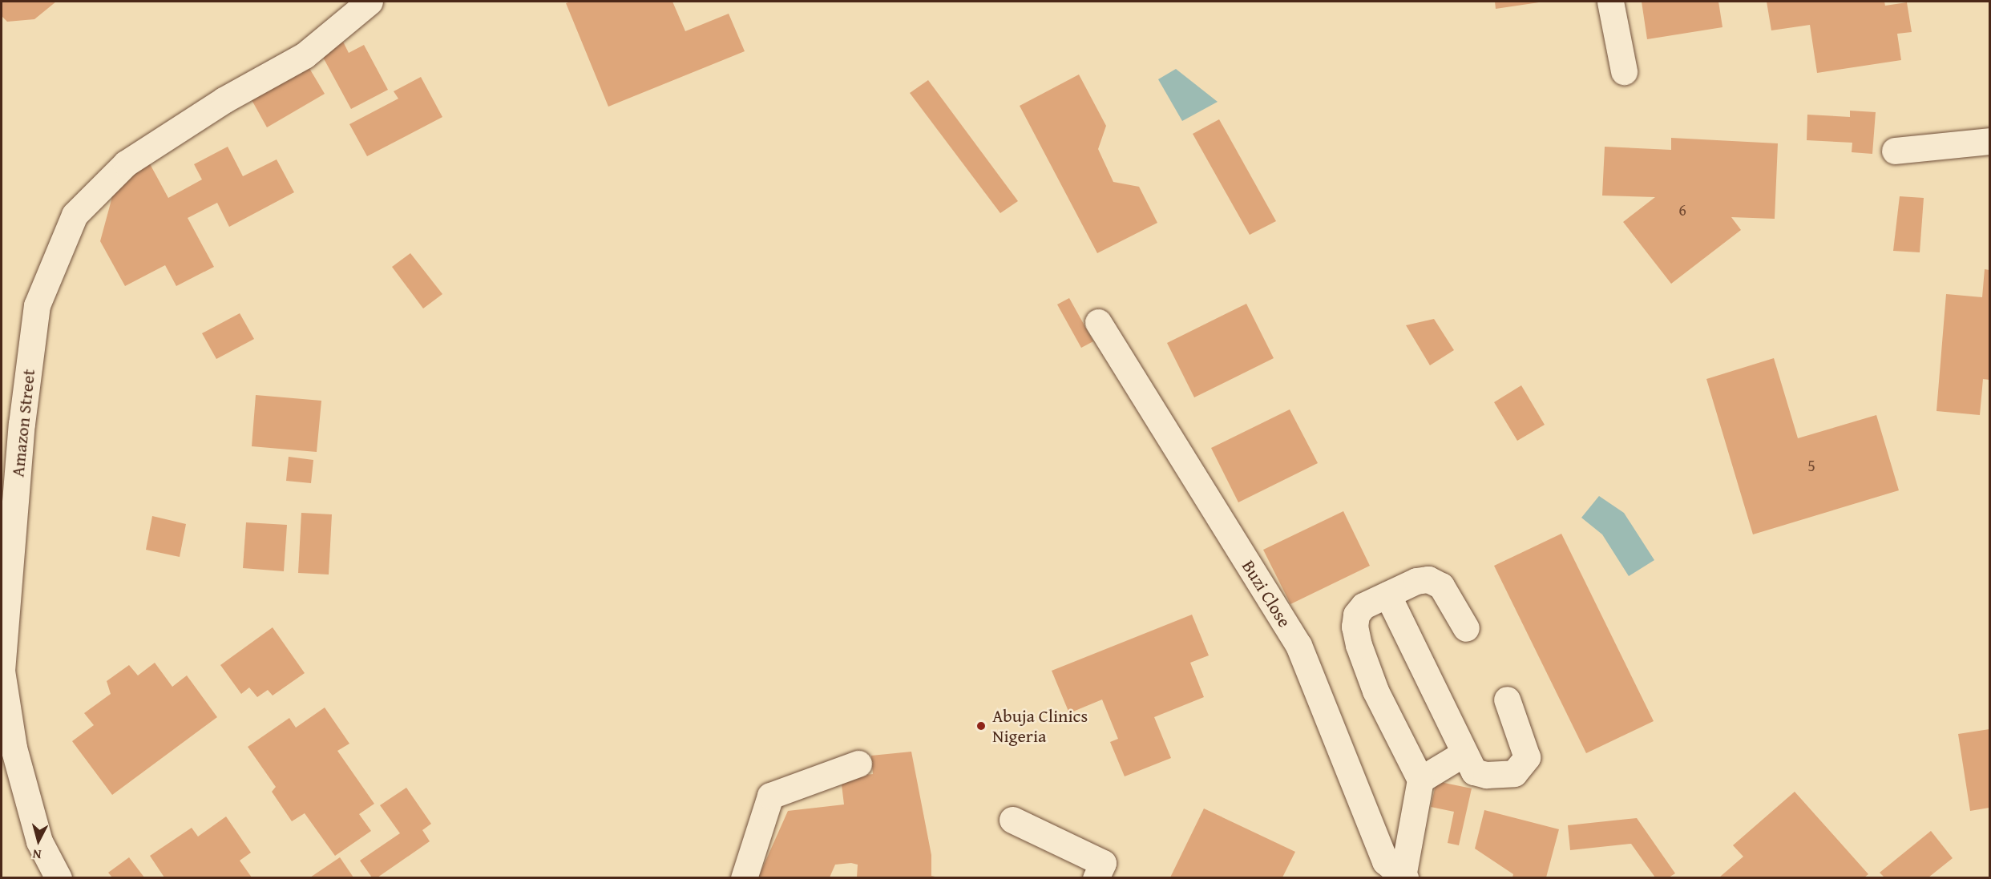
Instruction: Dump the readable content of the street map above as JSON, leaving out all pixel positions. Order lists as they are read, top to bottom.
{
  "streets": {
    "street": ["Amazon Street", "Buzi Close"]
  },
  "places": ["Abuja Clinics Nigeria"],
  "house_numbers": ["6", "5"],
  "north": "bottom"
}
